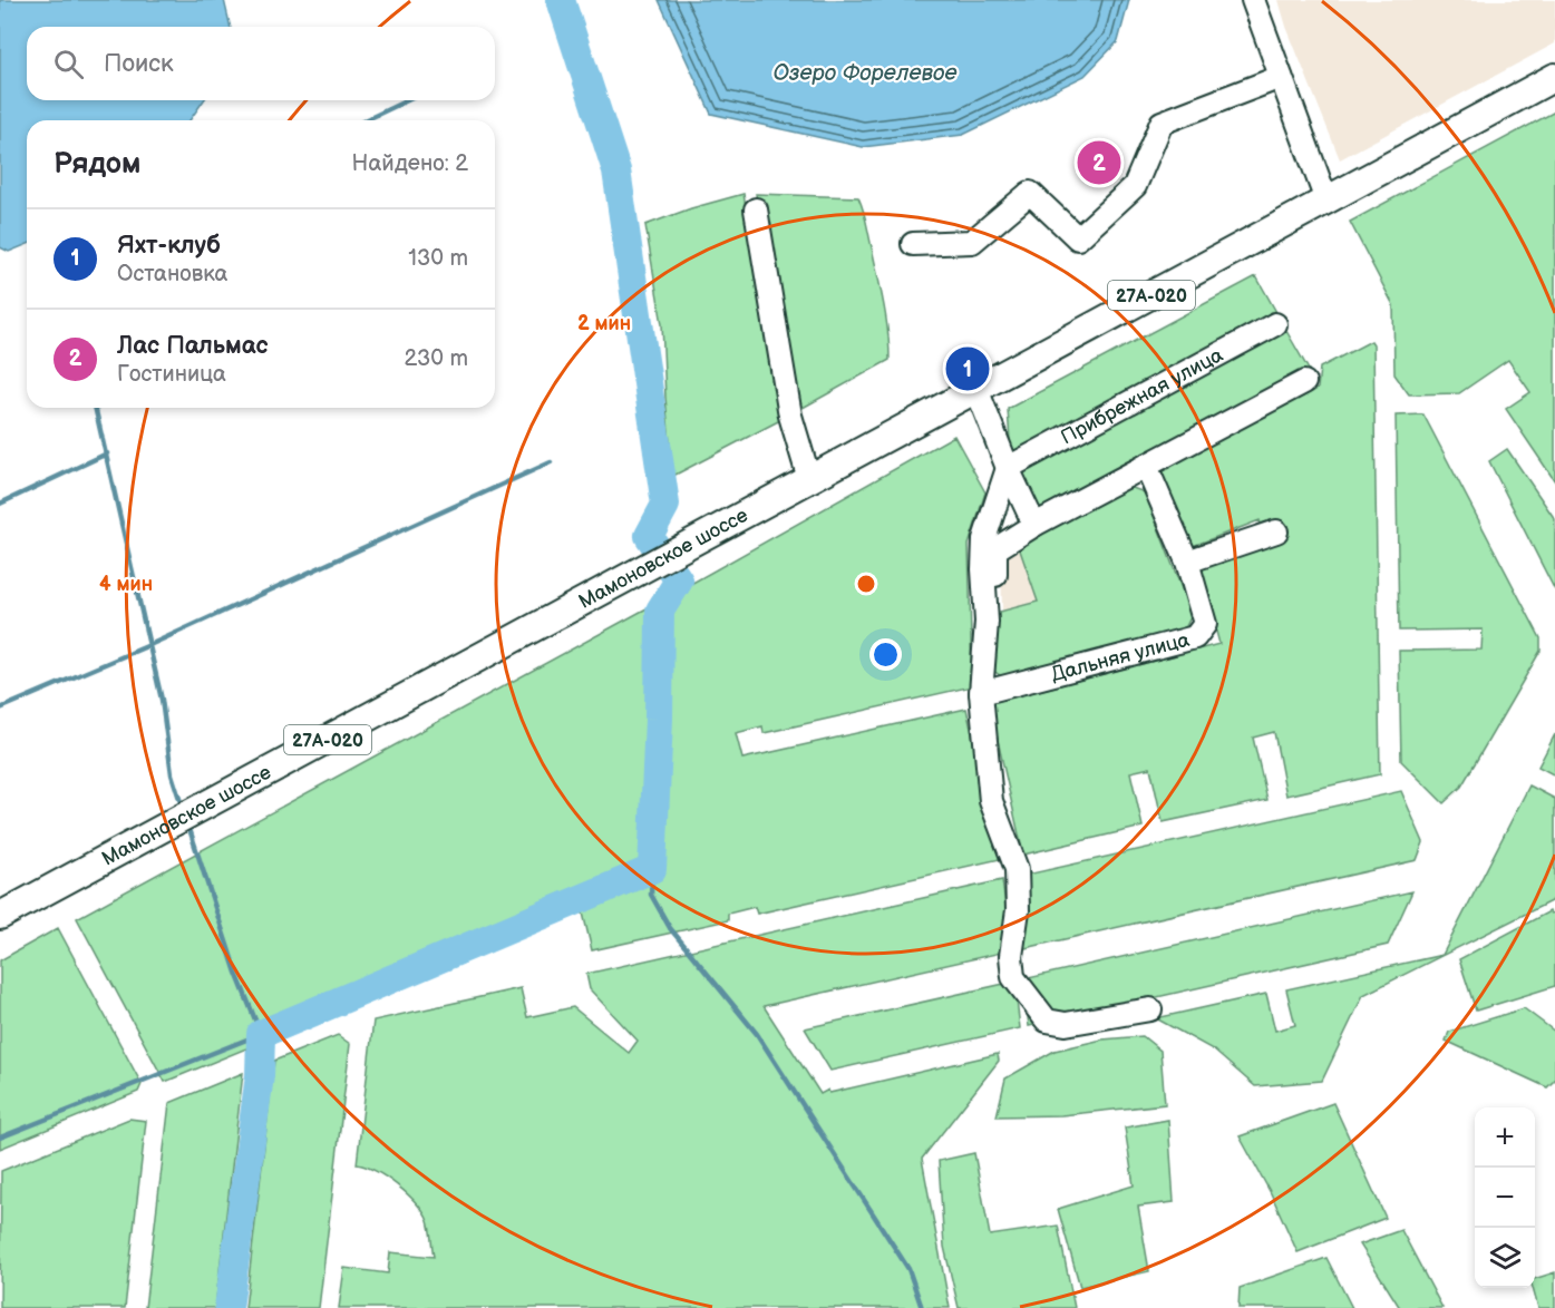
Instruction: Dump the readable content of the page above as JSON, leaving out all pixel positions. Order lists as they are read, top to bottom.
{
  "streets": {
    "main road": ["27А-020", "Мамоновское шоссе"],
    "street": ["Прибрежная улица", "Дальняя улица"]
  },
  "crossings": [
    ["27А-020", "Мамоновское шоссе"]
  ],
  "water": ["Озеро Форелевое"],
  "page": {
    "search": "Поиск",
    "heading": ["Рядом", "Найдено: 2"],
    "pins": ["2", "1"],
    "list": [
      {
        "mark": "1",
        "name": "Яхт-клуб",
        "note": "Остановка",
        "value": "130 m"
      },
      {
        "mark": "2",
        "name": "Лас Пальмас",
        "note": "Гостиница",
        "value": "230 m"
      }
    ],
    "map_buttons": ["+", "−"]
  },
  "rings": ["2 мин", "4 мин"]
}
